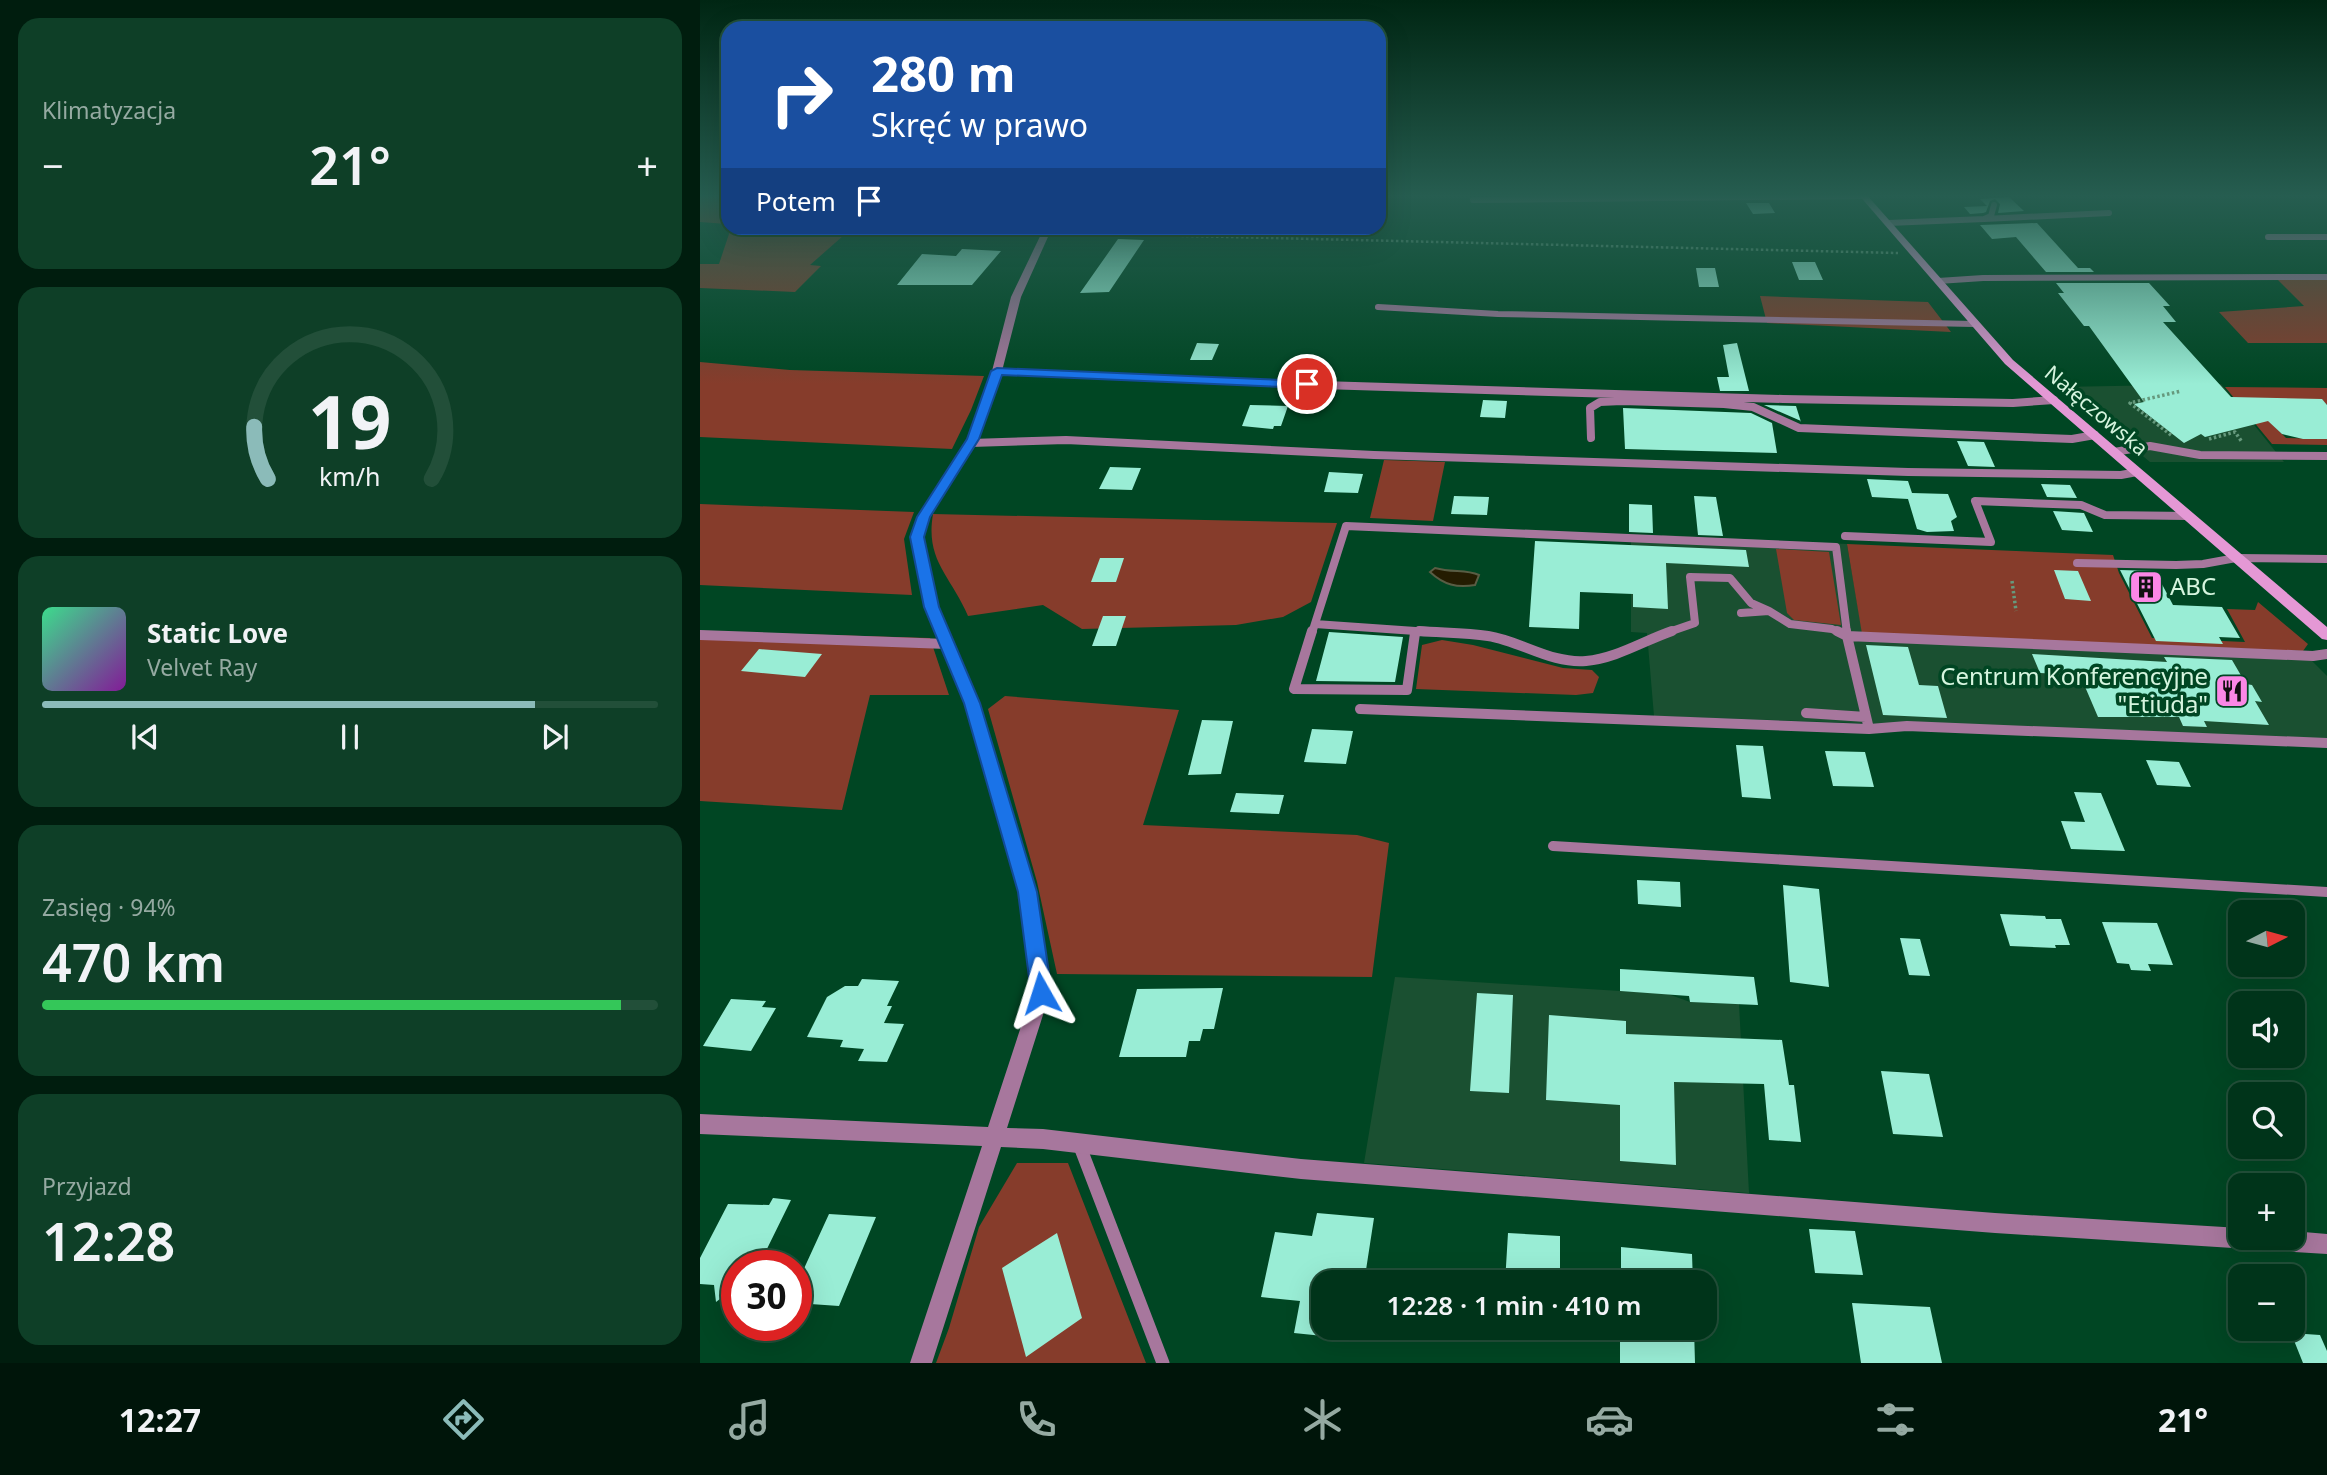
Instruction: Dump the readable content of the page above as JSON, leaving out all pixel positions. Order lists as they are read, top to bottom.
{
  "streets": {
    "main road": ["Nałęczowska"]
  },
  "places": {
    "building": ["ABC"],
    "restaurant": ["Centrum Konferencyjne \"Etiuda\""]
  },
  "north": "right",
  "page": {
    "tile": [
      "Klimatyzacja",
      ["Zasięg · 94%", "470 km"],
      ["Przyjazd", "12:28"]
    ],
    "turn": ["280 m", "Skręć w prawo"],
    "heat": ["−", "21°", "+"],
    "then": "Potem",
    "song": ["Static Love", "Velvet Ray"],
    "map_buttons": ["+", "−"],
    "limit": "30",
    "trip": "12:28 · 1 min · 410 m",
    "tabs": ["12:27", "21°"],
    "gauge": ["19", "km/h"]
  }
}
